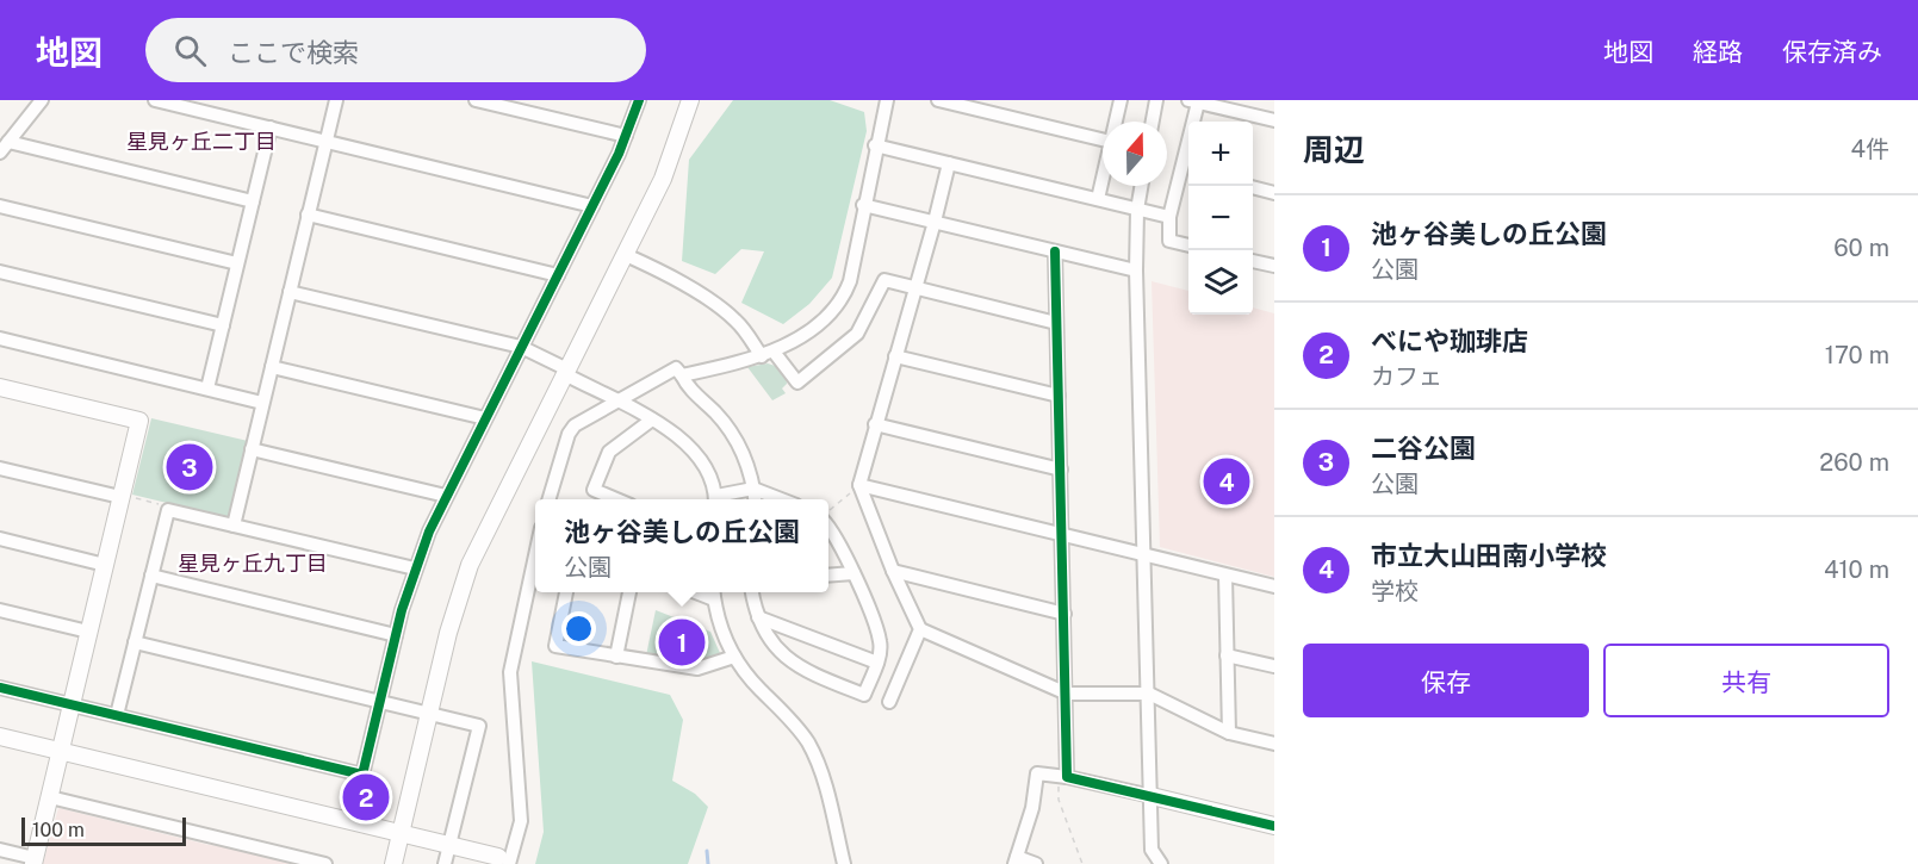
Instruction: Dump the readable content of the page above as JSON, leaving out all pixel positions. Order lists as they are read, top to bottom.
{
  "districts": ["星見ヶ丘二丁目", "星見ヶ丘九丁目"],
  "scale_bar": "100 m",
  "north": "top",
  "page": {
    "header": "地図",
    "search": "ここで検索",
    "nav": ["地図", "経路", "保存済み"],
    "heading": ["周辺", "4件"],
    "map_buttons": ["+", "−"],
    "list": [
      {
        "mark": "1",
        "name": "池ヶ谷美しの丘公園",
        "note": "公園",
        "value": "60 m"
      },
      {
        "mark": "2",
        "name": "べにや珈琲店",
        "note": "カフェ",
        "value": "170 m"
      },
      {
        "mark": "3",
        "name": "二谷公園",
        "note": "公園",
        "value": "260 m"
      },
      {
        "mark": "4",
        "name": "市立大山田南小学校",
        "note": "学校",
        "value": "410 m"
      }
    ],
    "pins": [
      "3",
      "4",
      "1",
      "2"
    ],
    "popup": ["池ヶ谷美しの丘公園", "公園"],
    "buttons": ["保存", "共有"],
    "scale": "100 m"
  }
}
